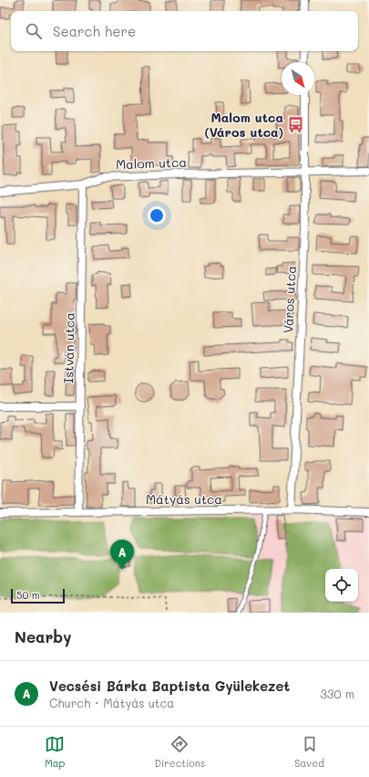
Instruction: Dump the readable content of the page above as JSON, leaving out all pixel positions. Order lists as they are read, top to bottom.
{
  "streets": {
    "street": [
      "Malom utca",
      "Város utca",
      "István utca",
      "Mátyás utca"
    ]
  },
  "crossings": [
    ["Malom utca", "Város utca"],
    ["Malom utca", "István utca"],
    ["Város utca", "Mátyás utca"],
    ["István utca", "Mátyás utca"]
  ],
  "places": {
    "bus stop": ["Malom utca (Város utca)"]
  },
  "scale_bar": "50 m",
  "north": "bottom right",
  "page": {
    "search": "Search here",
    "pins": "A",
    "scale": "50 m",
    "heading": "Nearby",
    "list": [
      {
        "mark": "A",
        "name": "Vecsési Bárka Baptista Gyülekezet",
        "note": "Church · Mátyás utca",
        "value": "330 m"
      }
    ],
    "nav": ["Map", "Directions", "Saved"]
  }
}
